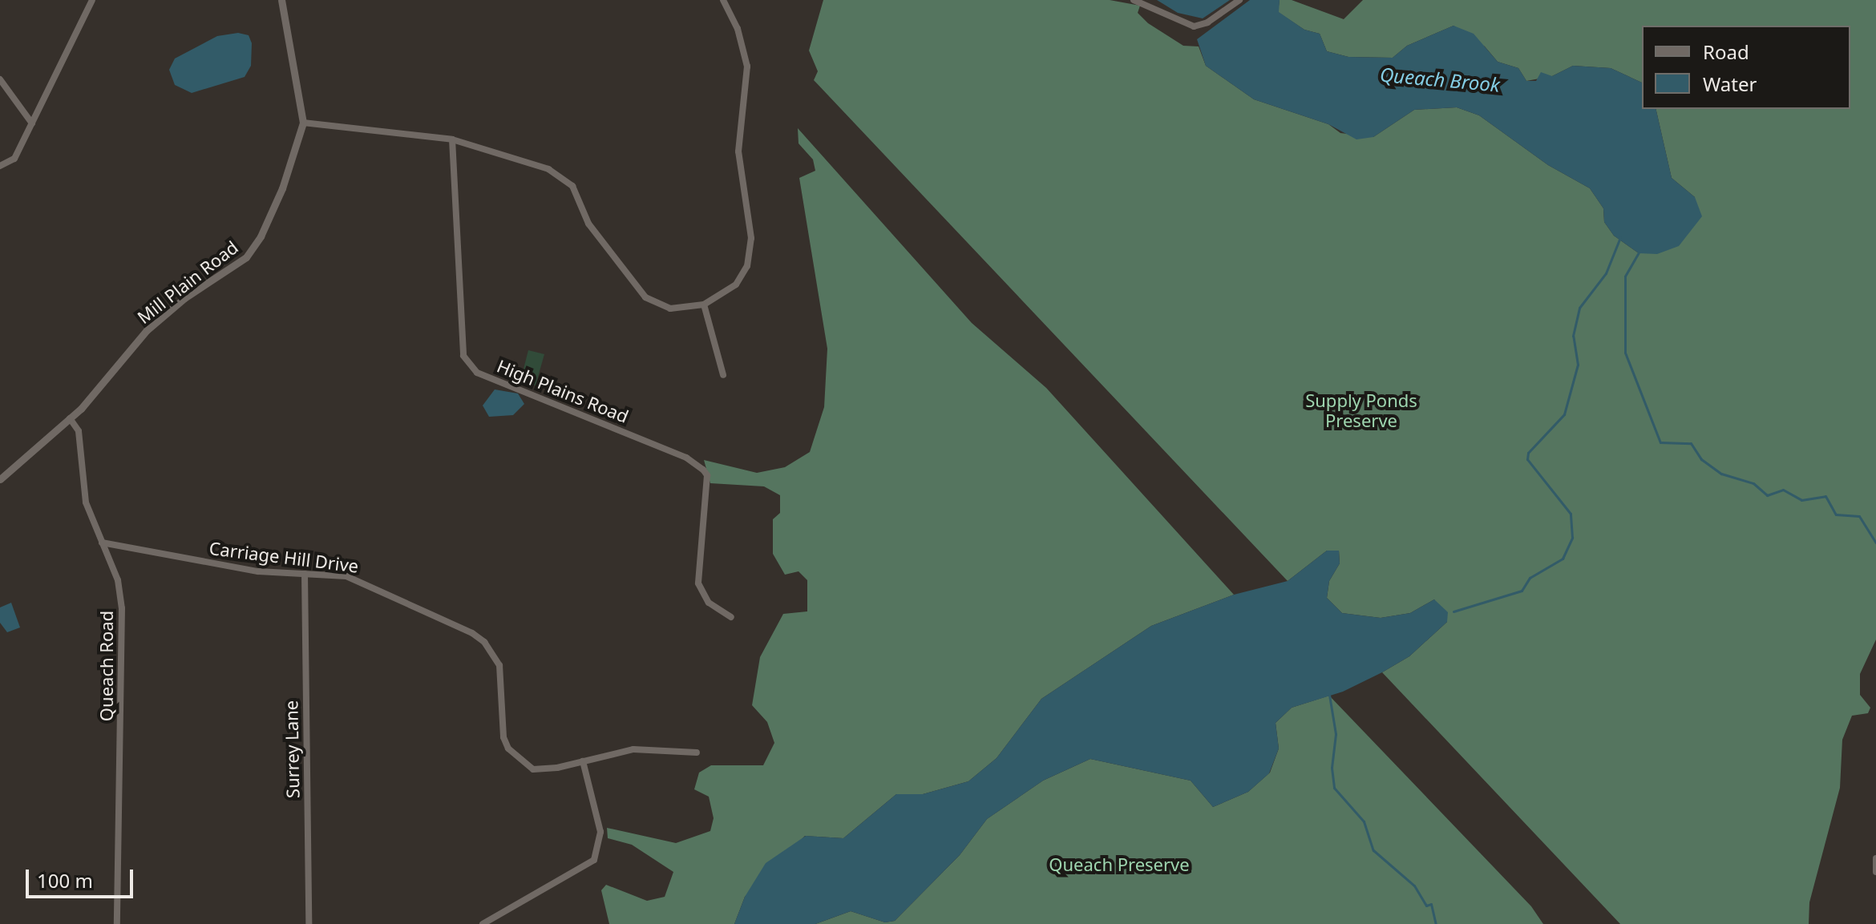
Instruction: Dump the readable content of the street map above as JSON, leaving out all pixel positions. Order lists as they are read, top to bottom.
{
  "streets": {
    "street": [
      "Mill Plain Road",
      "High Plains Road",
      "Carriage Hill Drive",
      "Queach Road",
      "Surrey Lane"
    ]
  },
  "crossings": [
    ["Mill Plain Road", "Queach Road"],
    ["Carriage Hill Drive", "Queach Road"],
    ["Carriage Hill Drive", "Surrey Lane"]
  ],
  "water": ["Queach Brook"],
  "parks": ["Supply Ponds Preserve", "Queach Preserve"],
  "legend": ["Road", "Water"],
  "scale_bar": "100 m"
}
